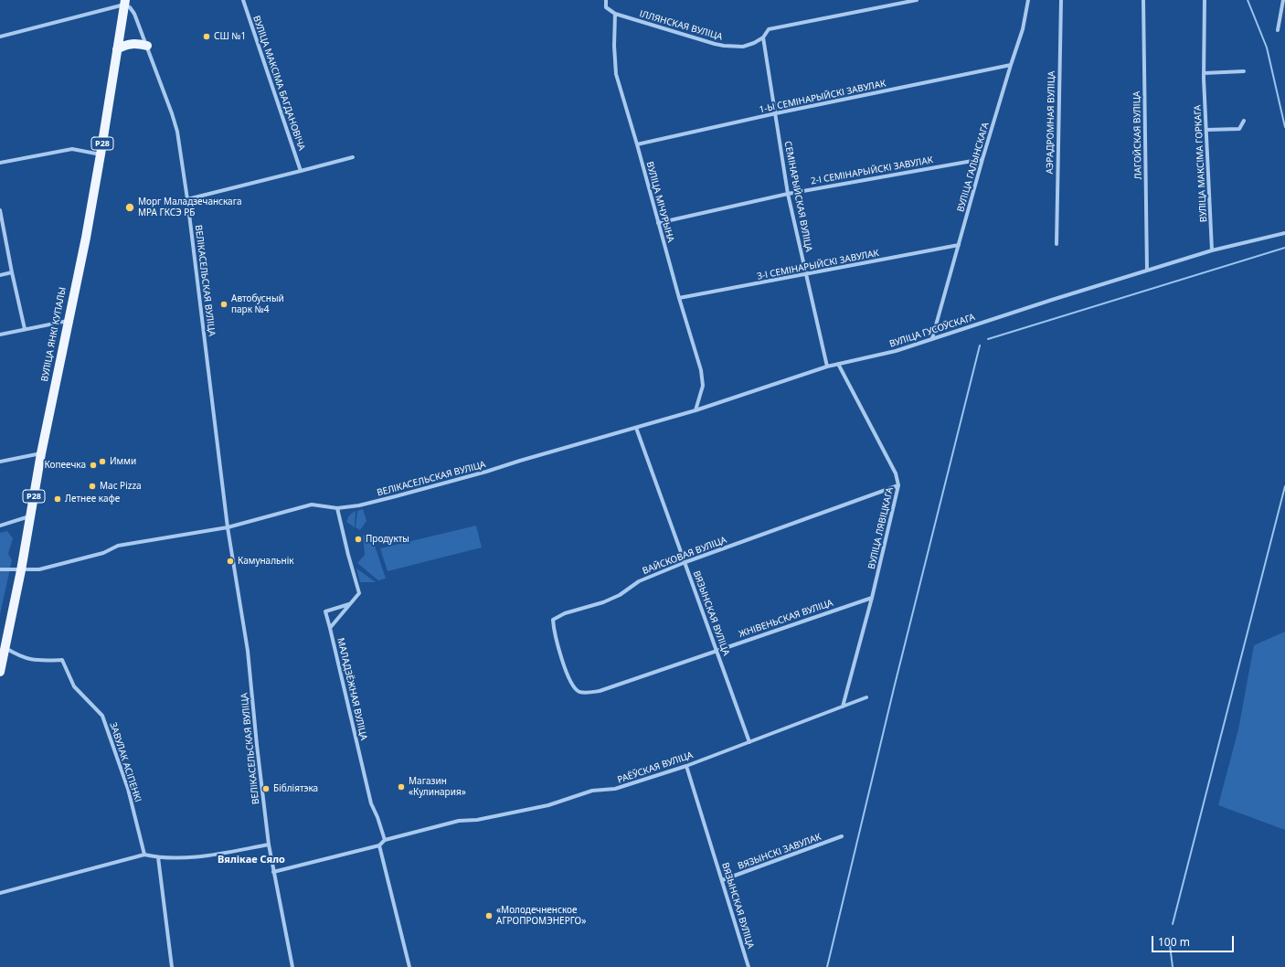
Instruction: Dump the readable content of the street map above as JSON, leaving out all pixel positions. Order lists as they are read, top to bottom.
{
  "streets": {
    "main road": ["Р28", "ВУЛІЦА ЯНКІ КУПАЛЫ"],
    "street": [
      "ІЛЛЯНСКАЯ ВУЛІЦА",
      "ВУЛІЦА МАКСІМА БАГДАНОВІЧА",
      "1-Ы СЕМІНАРЫЙСКІ ЗАВУЛАК",
      "АЭРАДРОМНАЯ ВУЛІЦА",
      "ЛАГОЙСКАЯ ВУЛІЦА",
      "ВУЛІЦА МАКСІМА ГОРКАГА",
      "ВУЛІЦА ГАЛЫНСКАГА",
      "2-І СЕМІНАРЫЙСКІ ЗАВУЛАК",
      "СЕМІНАРЫЙСКАЯ ВУЛІЦА",
      "ВУЛІЦА МІЧУРЫНА",
      "3-І СЕМІНАРЫЙСКІ ЗАВУЛАК",
      "ВЕЛІКАСЕЛЬСКАЯ ВУЛІЦА",
      "ВУЛІЦА ГУСОЎСКАГА",
      "ВУЛІЦА ЛЯВІЦКАГА",
      "ВАЙСКОВАЯ ВУЛІЦА",
      "ВЯЗЫНСКАЯ ВУЛІЦА",
      "ЖНІВЕНЬСКАЯ ВУЛІЦА",
      "МАЛАДЗЁЖНАЯ ВУЛІЦА",
      "ЗАВУЛАК АСІПЕНКІ",
      "РАЁЎСКАЯ ВУЛІЦА",
      "ВЯЗЫНСКІ ЗАВУЛАК"
    ]
  },
  "crossings": [
    ["ІЛЛЯНСКАЯ ВУЛІЦА", "СЕМІНАРЫЙСКАЯ ВУЛІЦА"],
    ["ІЛЛЯНСКАЯ ВУЛІЦА", "ВУЛІЦА МІЧУРЫНА"],
    ["1-Ы СЕМІНАРЫЙСКІ ЗАВУЛАК", "ВУЛІЦА ГАЛЫНСКАГА"],
    ["1-Ы СЕМІНАРЫЙСКІ ЗАВУЛАК", "СЕМІНАРЫЙСКАЯ ВУЛІЦА"],
    ["1-Ы СЕМІНАРЫЙСКІ ЗАВУЛАК", "ВУЛІЦА МІЧУРЫНА"],
    ["ЛАГОЙСКАЯ ВУЛІЦА", "ВУЛІЦА ГУСОЎСКАГА"],
    ["ВУЛІЦА МАКСІМА ГОРКАГА", "ВУЛІЦА ГУСОЎСКАГА"],
    ["ВУЛІЦА ГАЛЫНСКАГА", "2-І СЕМІНАРЫЙСКІ ЗАВУЛАК"],
    ["ВУЛІЦА ГАЛЫНСКАГА", "3-І СЕМІНАРЫЙСКІ ЗАВУЛАК"],
    ["ВУЛІЦА ГАЛЫНСКАГА", "ВУЛІЦА ГУСОЎСКАГА"],
    ["2-І СЕМІНАРЫЙСКІ ЗАВУЛАК", "СЕМІНАРЫЙСКАЯ ВУЛІЦА"],
    ["2-І СЕМІНАРЫЙСКІ ЗАВУЛАК", "ВУЛІЦА МІЧУРЫНА"],
    ["СЕМІНАРЫЙСКАЯ ВУЛІЦА", "3-І СЕМІНАРЫЙСКІ ЗАВУЛАК"],
    ["СЕМІНАРЫЙСКАЯ ВУЛІЦА", "ВУЛІЦА ГУСОЎСКАГА"],
    ["ВУЛІЦА МІЧУРЫНА", "3-І СЕМІНАРЫЙСКІ ЗАВУЛАК"],
    ["ВУЛІЦА МІЧУРЫНА", "ВУЛІЦА ГУСОЎСКАГА"],
    ["ВЕЛІКАСЕЛЬСКАЯ ВУЛІЦА", "ВУЛІЦА ГУСОЎСКАГА"],
    ["ВЕЛІКАСЕЛЬСКАЯ ВУЛІЦА", "ВУЛІЦА ЯНКІ КУПАЛЫ"],
    ["ВЕЛІКАСЕЛЬСКАЯ ВУЛІЦА", "ВЯЗЫНСКАЯ ВУЛІЦА"],
    ["ВЕЛІКАСЕЛЬСКАЯ ВУЛІЦА", "МАЛАДЗЁЖНАЯ ВУЛІЦА"],
    ["ВУЛІЦА ГУСОЎСКАГА", "ВУЛІЦА ЛЯВІЦКАГА"],
    ["ВУЛІЦА ГУСОЎСКАГА", "ВЯЗЫНСКАЯ ВУЛІЦА"],
    ["ВУЛІЦА ЯНКІ КУПАЛЫ", "ЗАВУЛАК АСІПЕНКІ"],
    ["ВУЛІЦА ЛЯВІЦКАГА", "ВАЙСКОВАЯ ВУЛІЦА"],
    ["ВУЛІЦА ЛЯВІЦКАГА", "ЖНІВЕНЬСКАЯ ВУЛІЦА"],
    ["ВУЛІЦА ЛЯВІЦКАГА", "РАЁЎСКАЯ ВУЛІЦА"],
    ["ВАЙСКОВАЯ ВУЛІЦА", "ВЯЗЫНСКАЯ ВУЛІЦА"],
    ["ВАЙСКОВАЯ ВУЛІЦА", "ЖНІВЕНЬСКАЯ ВУЛІЦА"],
    ["ВЯЗЫНСКАЯ ВУЛІЦА", "ЖНІВЕНЬСКАЯ ВУЛІЦА"],
    ["ВЯЗЫНСКАЯ ВУЛІЦА", "РАЁЎСКАЯ ВУЛІЦА"],
    ["ВЯЗЫНСКАЯ ВУЛІЦА", "ВЯЗЫНСКІ ЗАВУЛАК"],
    ["МАЛАДЗЁЖНАЯ ВУЛІЦА", "РАЁЎСКАЯ ВУЛІЦА"]
  ],
  "districts": ["Вялікае Сяло"],
  "places": [
    "СШ №1",
    "Морг Маладзечанскага МРА ГКСЭ РБ",
    "Автобусный парк №4",
    "Имми",
    "Копеечка",
    "Mac Pizza",
    "Летнее кафе",
    "Продукты",
    "Камунальнік",
    "Магазин «Кулинария»",
    "Бібліятэка",
    "«Молодечненское АГРОПРОМЭНЕРГО»"
  ],
  "scale_bar": "100 m"
}
